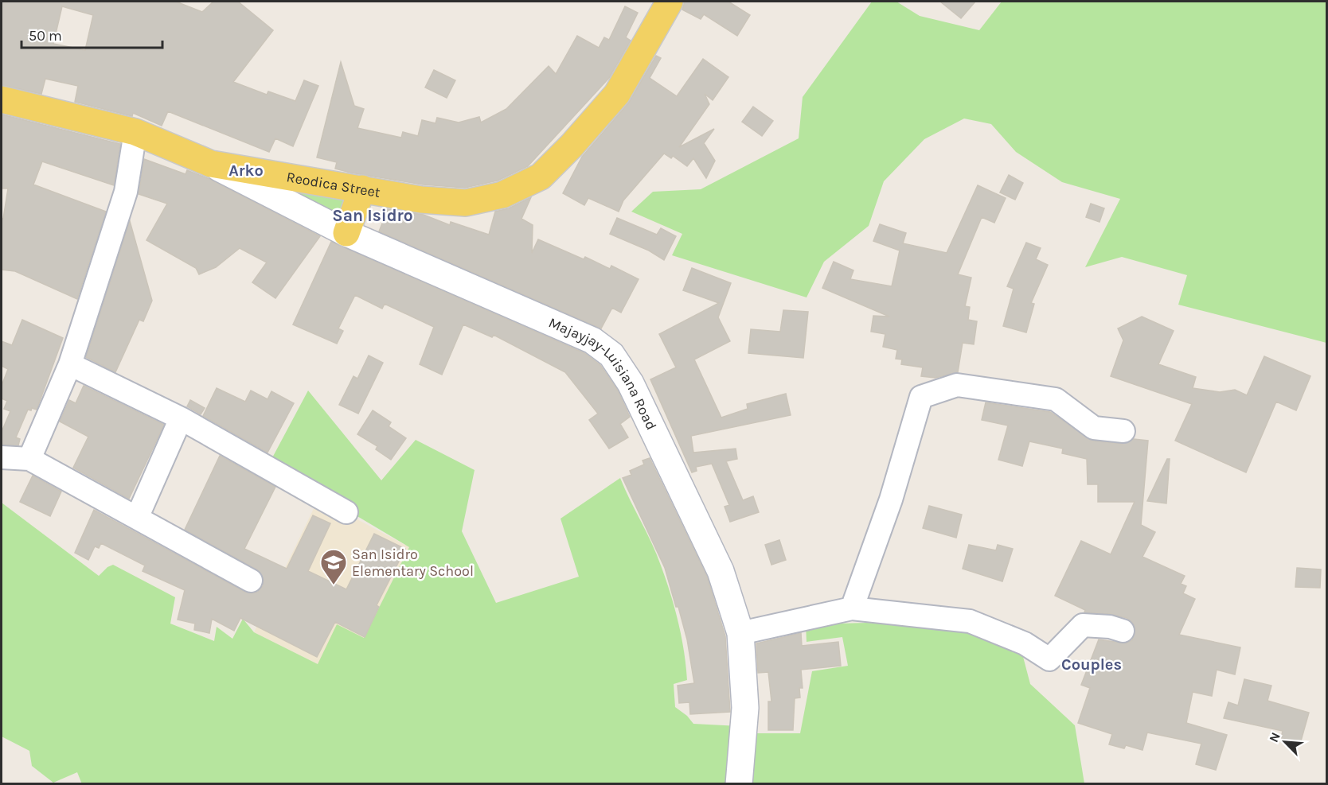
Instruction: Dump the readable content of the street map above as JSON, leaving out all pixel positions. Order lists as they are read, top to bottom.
{
  "streets": {
    "main road": ["Reodica Street"],
    "street": ["Majayjay-Luisiana Road"]
  },
  "crossings": [
    ["Reodica Street", "Majayjay-Luisiana Road"]
  ],
  "districts": ["Arko", "San Isidro", "Couples"],
  "places": {
    "school or university": ["San Isidro Elementary School"]
  },
  "scale_bar": "50 m",
  "north": "top left"
}
